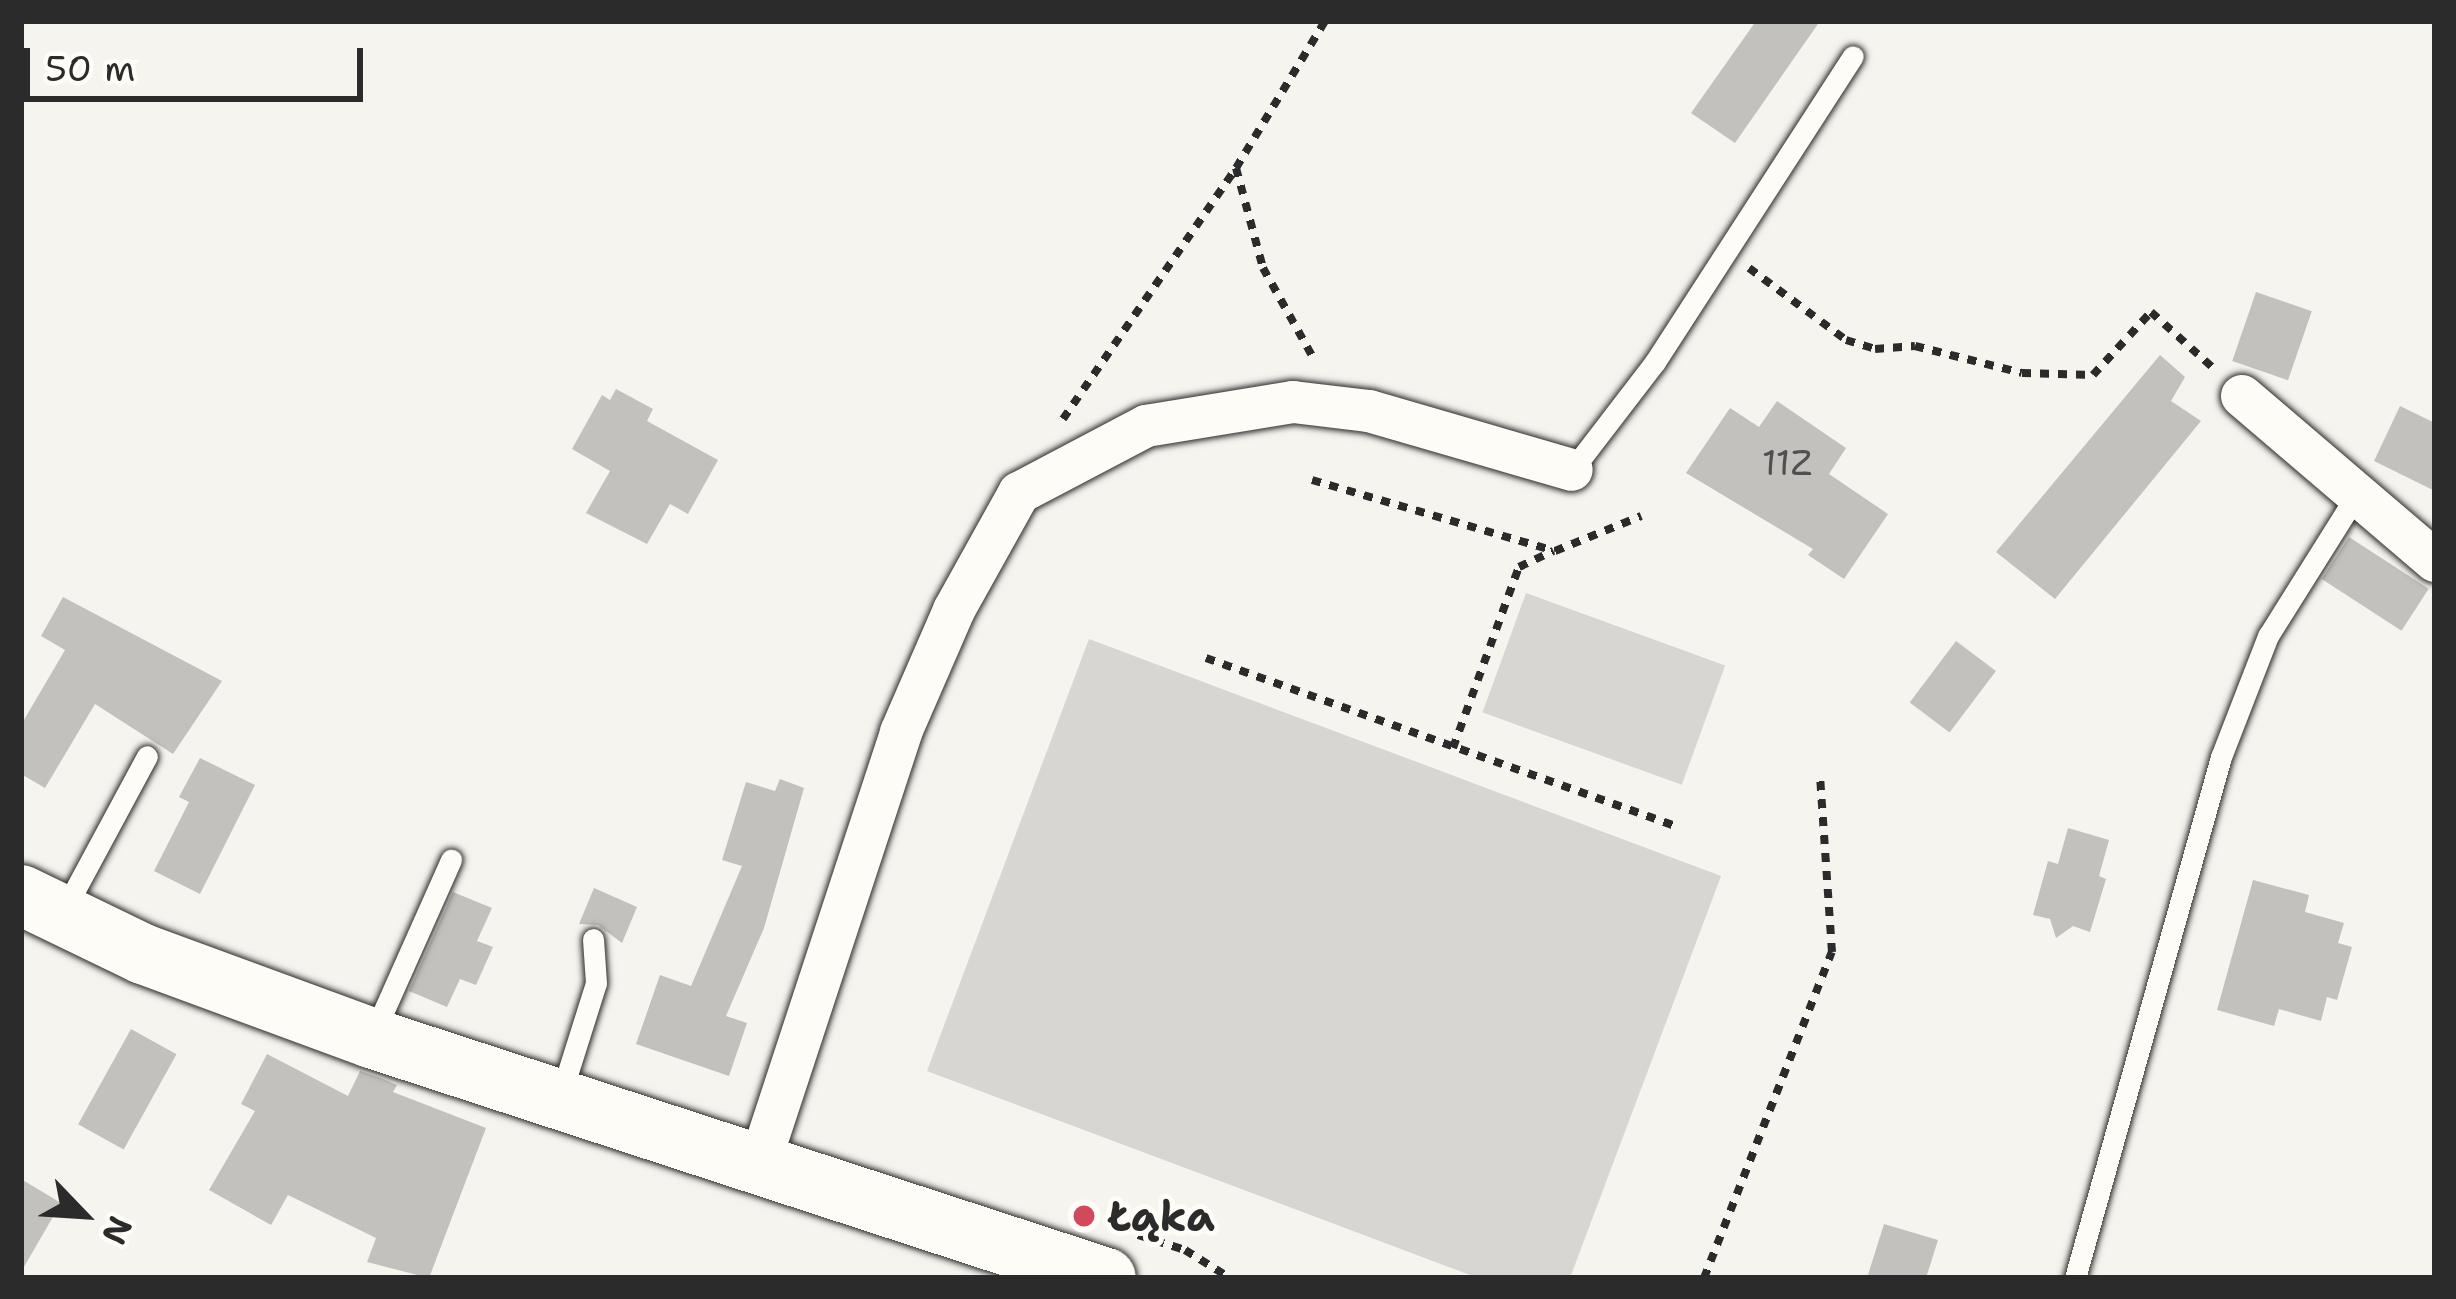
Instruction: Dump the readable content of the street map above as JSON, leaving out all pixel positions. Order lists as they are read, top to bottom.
{
  "places": ["Łąka"],
  "house_numbers": ["11Z"],
  "scale_bar": "50 m",
  "north": "bottom right"
}
